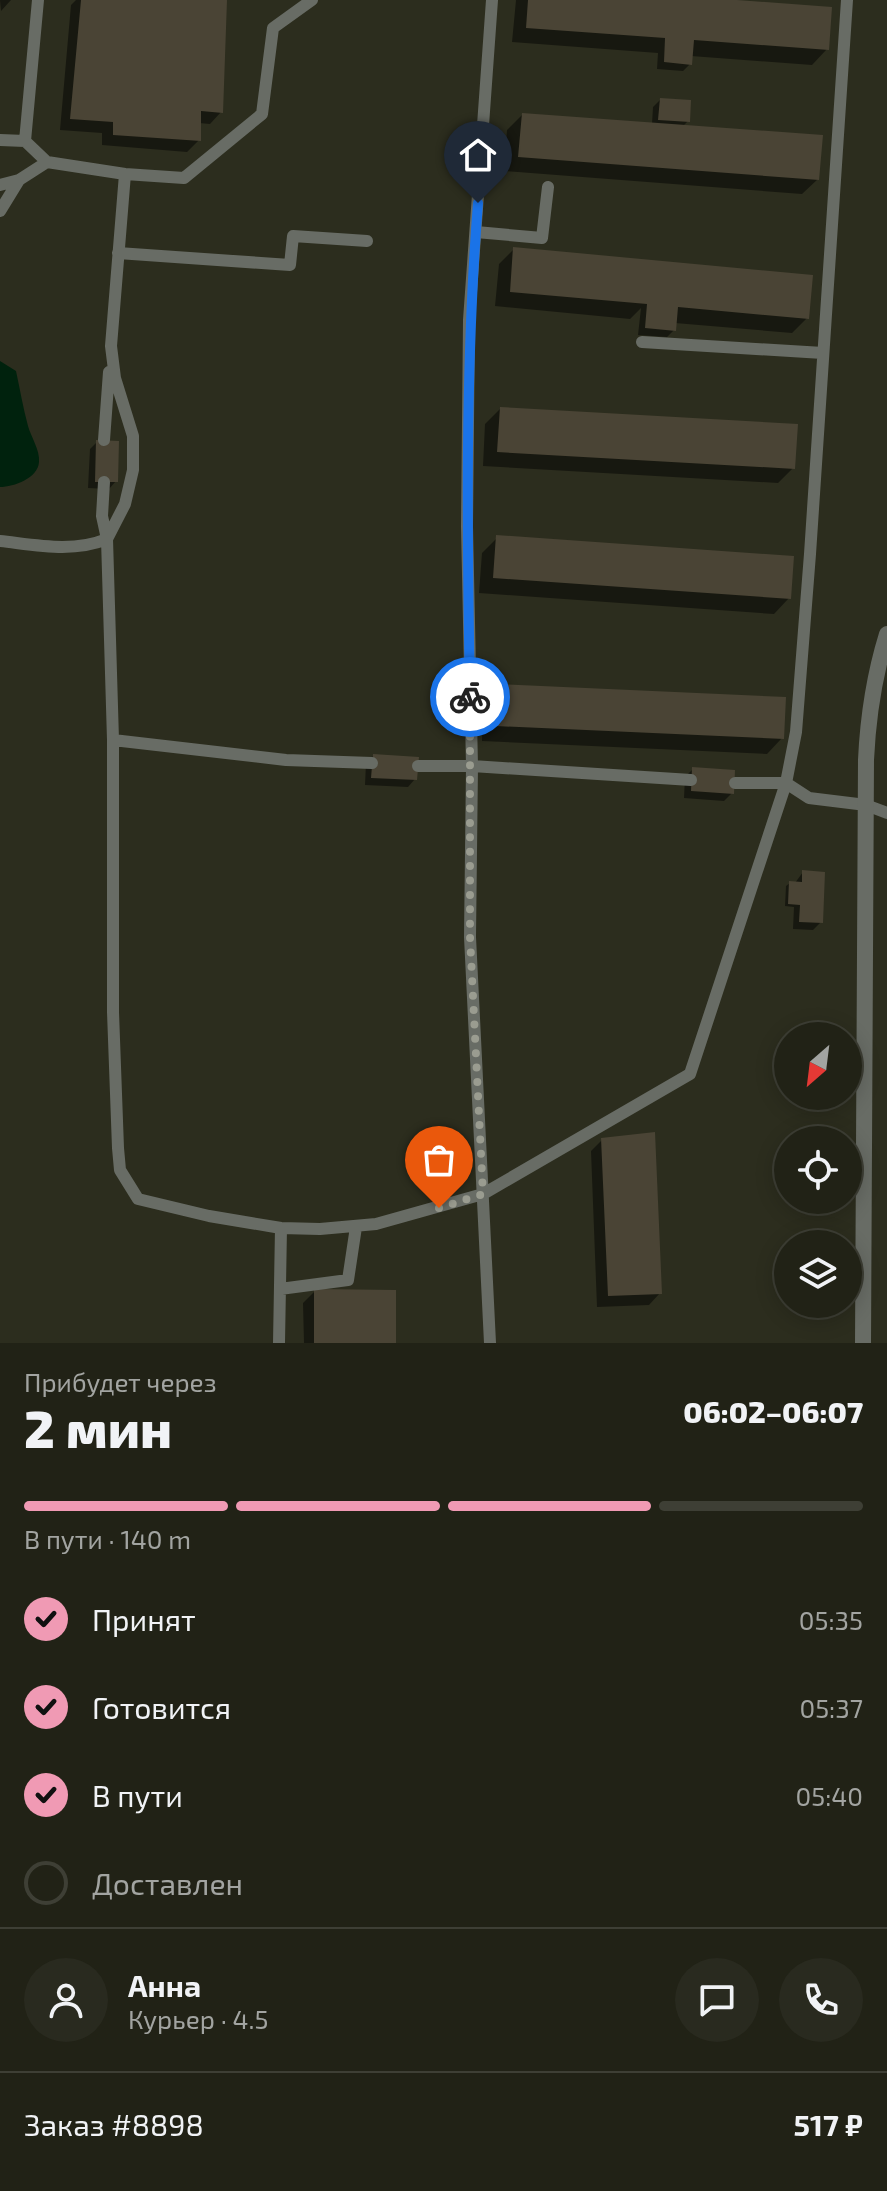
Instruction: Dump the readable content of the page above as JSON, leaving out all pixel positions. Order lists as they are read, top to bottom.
{
  "north": "bottom left",
  "page": {
    "heading": ["2 мин", "Прибудет через", "06:02–06:07"],
    "panel": [
      "Анна",
      "Курьер · 4.5",
      "Заказ #8898",
      "517 ₽"
    ],
    "bar": "В пути · 140 m",
    "list": [
      ["Принят", "05:35"],
      ["Готовится", "05:37"],
      ["В пути", "05:40"],
      "Доставлен"
    ]
  }
}
